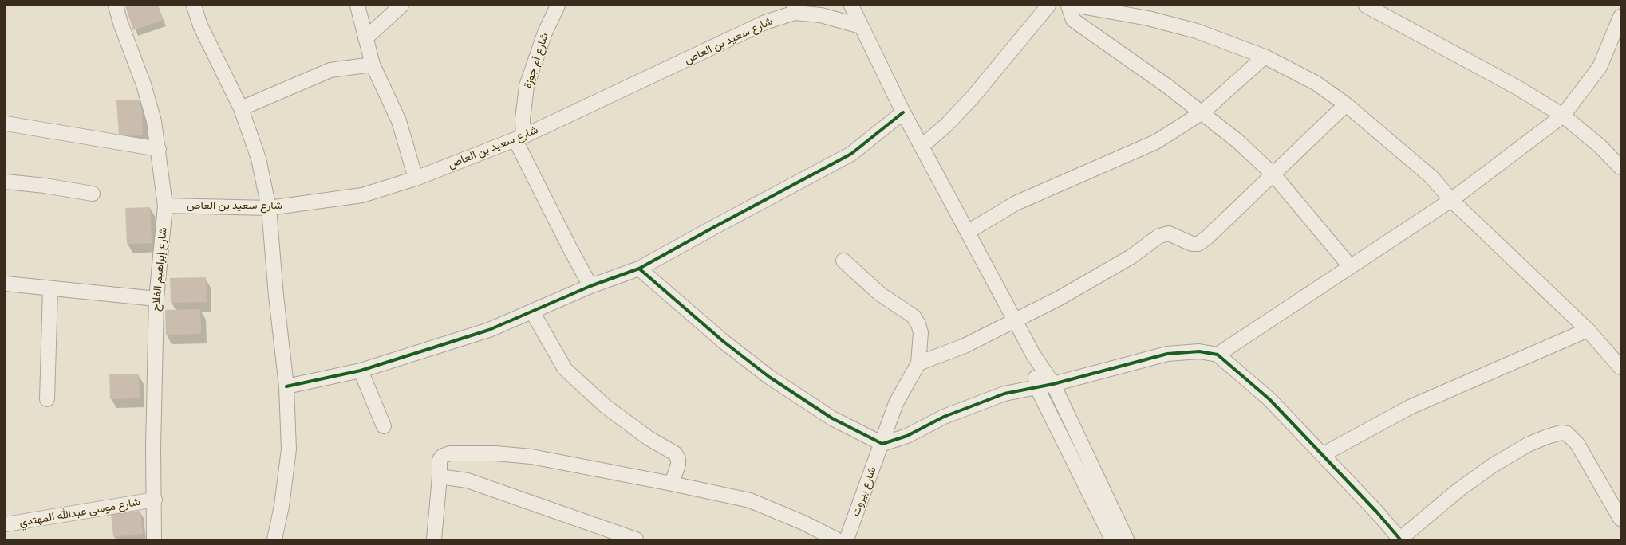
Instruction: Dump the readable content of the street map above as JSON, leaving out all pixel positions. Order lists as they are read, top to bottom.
{
  "streets": {
    "street": [
      "شارع سعيد بن العاص",
      "شارع أم جوزة",
      "شارع إبراهيم الفلاح",
      "شارع بيروت",
      "شارع موسى عبدالله المهتدي"
    ]
  },
  "crossings": [
    ["شارع سعيد بن العاص", "شارع أم جوزة"],
    ["شارع سعيد بن العاص", "شارع إبراهيم الفلاح"],
    ["شارع إبراهيم الفلاح", "شارع موسى عبدالله المهتدي"]
  ]
}
